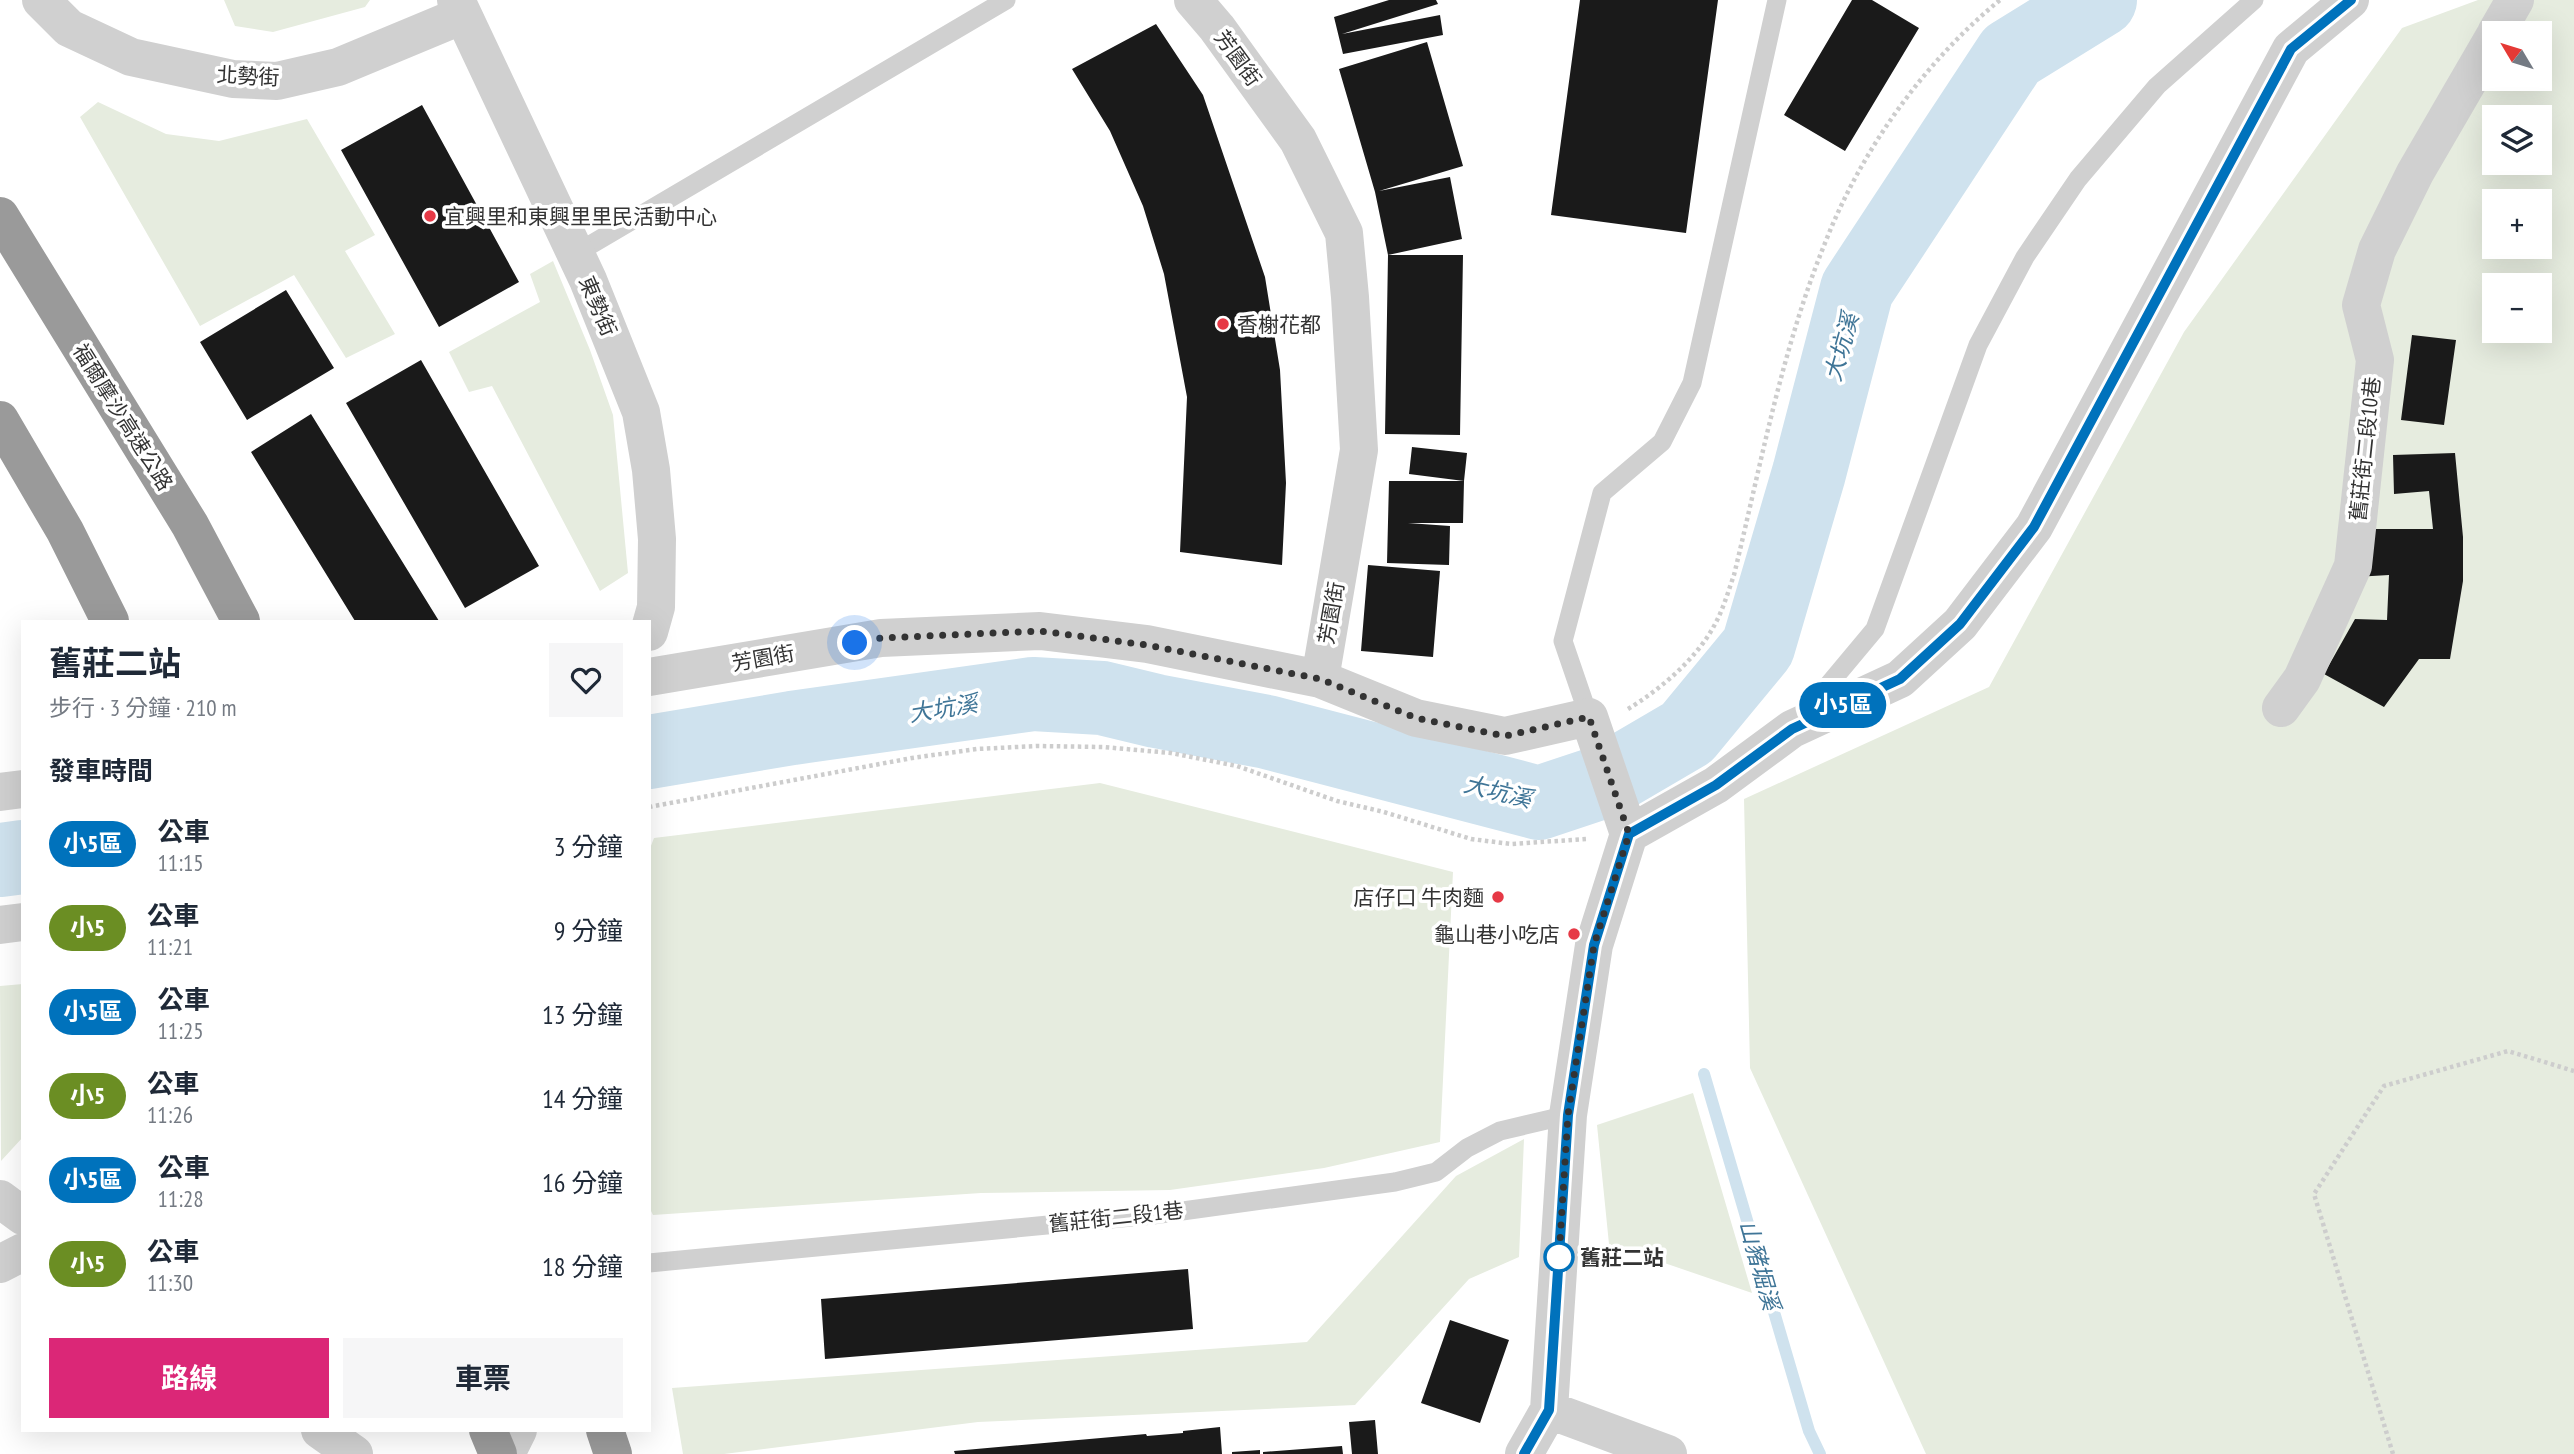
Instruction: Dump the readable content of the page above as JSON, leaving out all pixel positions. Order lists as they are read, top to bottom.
{
  "streets": {
    "highway": ["福爾摩沙高速公路"],
    "street": [
      "芳園街",
      "北勢街",
      "東勢街",
      "舊莊街二段10巷"
    ],
    "lane": ["舊莊街二段1巷"]
  },
  "crossings": [
    ["北勢街", "東勢街"]
  ],
  "water": ["大坑溪", "山豬堀溪"],
  "places": [
    "宜興里和東興里里民活動中心",
    "香榭花都",
    "店仔口 牛肉麵",
    "龜山巷小吃店",
    "舊莊二站"
  ],
  "lines": ["bus line 小5區"],
  "north": "top left",
  "page": {
    "on_map": "小5區",
    "map_buttons": ["+", "−"],
    "heading": [
      ["舊莊二站", "步行 · 3 分鐘 · 210 m"],
      "發車時間"
    ],
    "list": [
      {
        "mark": "小5區",
        "name": "公車",
        "note": "11:15",
        "value": "3 分鐘"
      },
      {
        "mark": "小5",
        "name": "公車",
        "note": "11:21",
        "value": "9 分鐘"
      },
      {
        "mark": "小5區",
        "name": "公車",
        "note": "11:25",
        "value": "13 分鐘"
      },
      {
        "mark": "小5",
        "name": "公車",
        "note": "11:26",
        "value": "14 分鐘"
      },
      {
        "mark": "小5區",
        "name": "公車",
        "note": "11:28",
        "value": "16 分鐘"
      },
      {
        "mark": "小5",
        "name": "公車",
        "note": "11:30",
        "value": "18 分鐘"
      }
    ],
    "buttons": ["路線", "車票"]
  }
}
